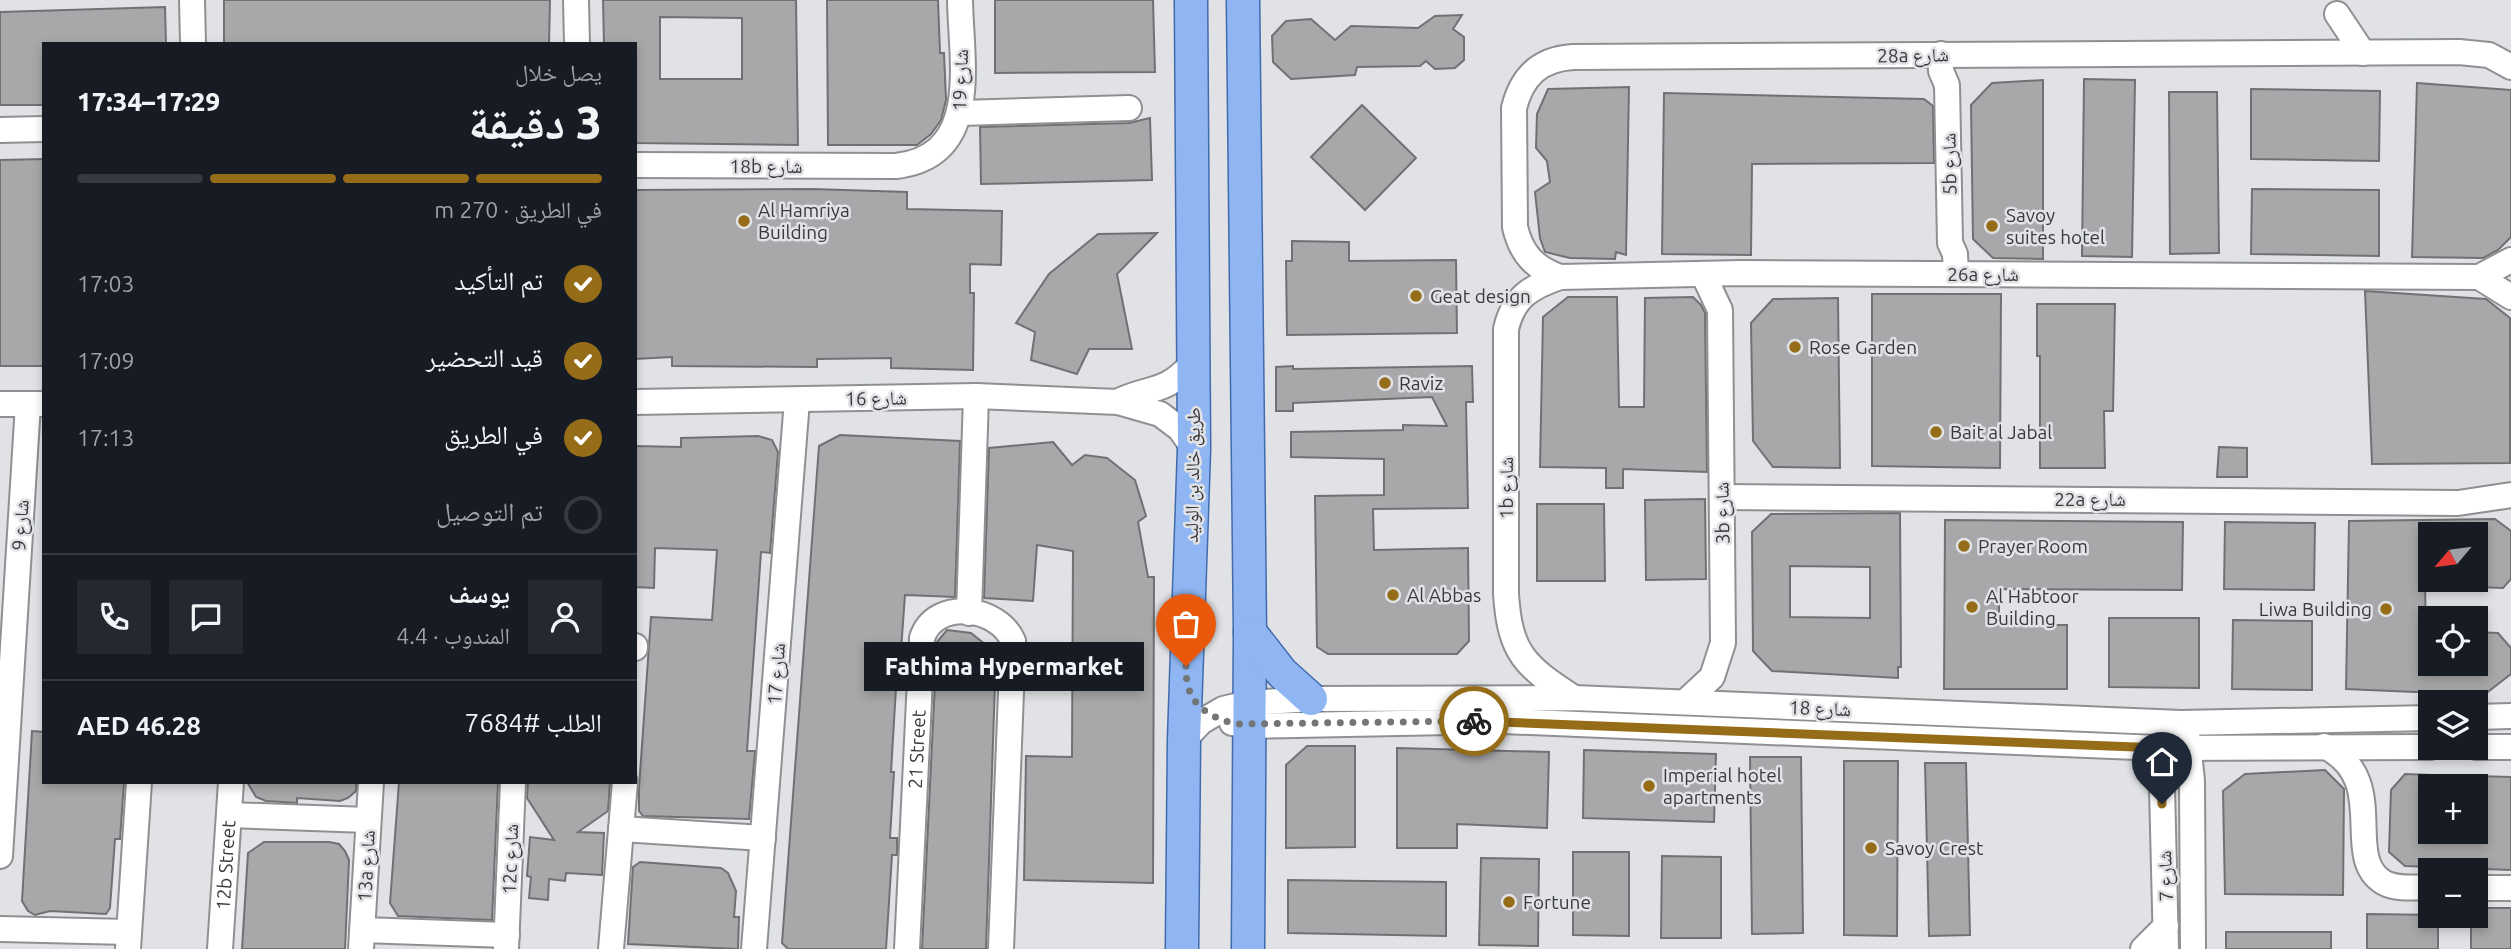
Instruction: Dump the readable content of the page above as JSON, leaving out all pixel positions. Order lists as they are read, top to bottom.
{
  "streets": {
    "main road": ["طريق خالد بن الوليد"],
    "street": [
      "28a شارع",
      "شارع 19",
      "5b شارع",
      "18b شارع",
      "26a شارع",
      "شارع 16",
      "1b شارع",
      "22a شارع",
      "3b شارع",
      "شارع 9",
      "شارع 17",
      "شارع 18",
      "21 Street",
      "12c شارع",
      "12b Street",
      "13a شارع",
      "شارع 7"
    ]
  },
  "crossings": [
    ["28a شارع", "5b شارع"],
    ["28a شارع", "26a شارع"],
    ["28a شارع", "1b شارع"],
    ["شارع 19", "18b شارع"],
    ["5b شارع", "26a شارع"],
    ["26a شارع", "1b شارع"],
    ["26a شارع", "3b شارع"],
    ["شارع 16", "طريق خالد بن الوليد"],
    ["شارع 16", "شارع 17"],
    ["طريق خالد بن الوليد", "شارع 18"],
    ["1b شارع", "شارع 18"],
    ["22a شارع", "3b شارع"],
    ["3b شارع", "شارع 18"],
    ["شارع 18", "شارع 7"],
    ["12c شارع", "13a شارع"]
  ],
  "places": [
    "Al Hamriya Building",
    "Savoy suites hotel",
    "Geat design",
    "Rose Garden",
    "Raviz",
    "Bait al Jabal",
    "Prayer Room",
    "Al Abbas",
    "Al Habtoor Building",
    "Liwa Building",
    "Fathima Hypermarket",
    "Imperial hotel apartments",
    "Savoy Crest",
    "Fortune"
  ],
  "north": "bottom left",
  "page": {
    "heading": ["3 دقيقة", "يصل خلال", "17:29–17:34"],
    "panel": [
      "يوسف",
      "المندوب · 4.4",
      "الطلب #7684",
      "AED 46.28"
    ],
    "bar": "في الطريق · 270 m",
    "list": [
      ["تم التأكيد", "17:03"],
      ["قيد التحضير", "17:09"],
      ["في الطريق", "17:13"],
      "تم التوصيل"
    ],
    "map_buttons": ["+", "−"],
    "bubble": "Fathima Hypermarket"
  }
}
